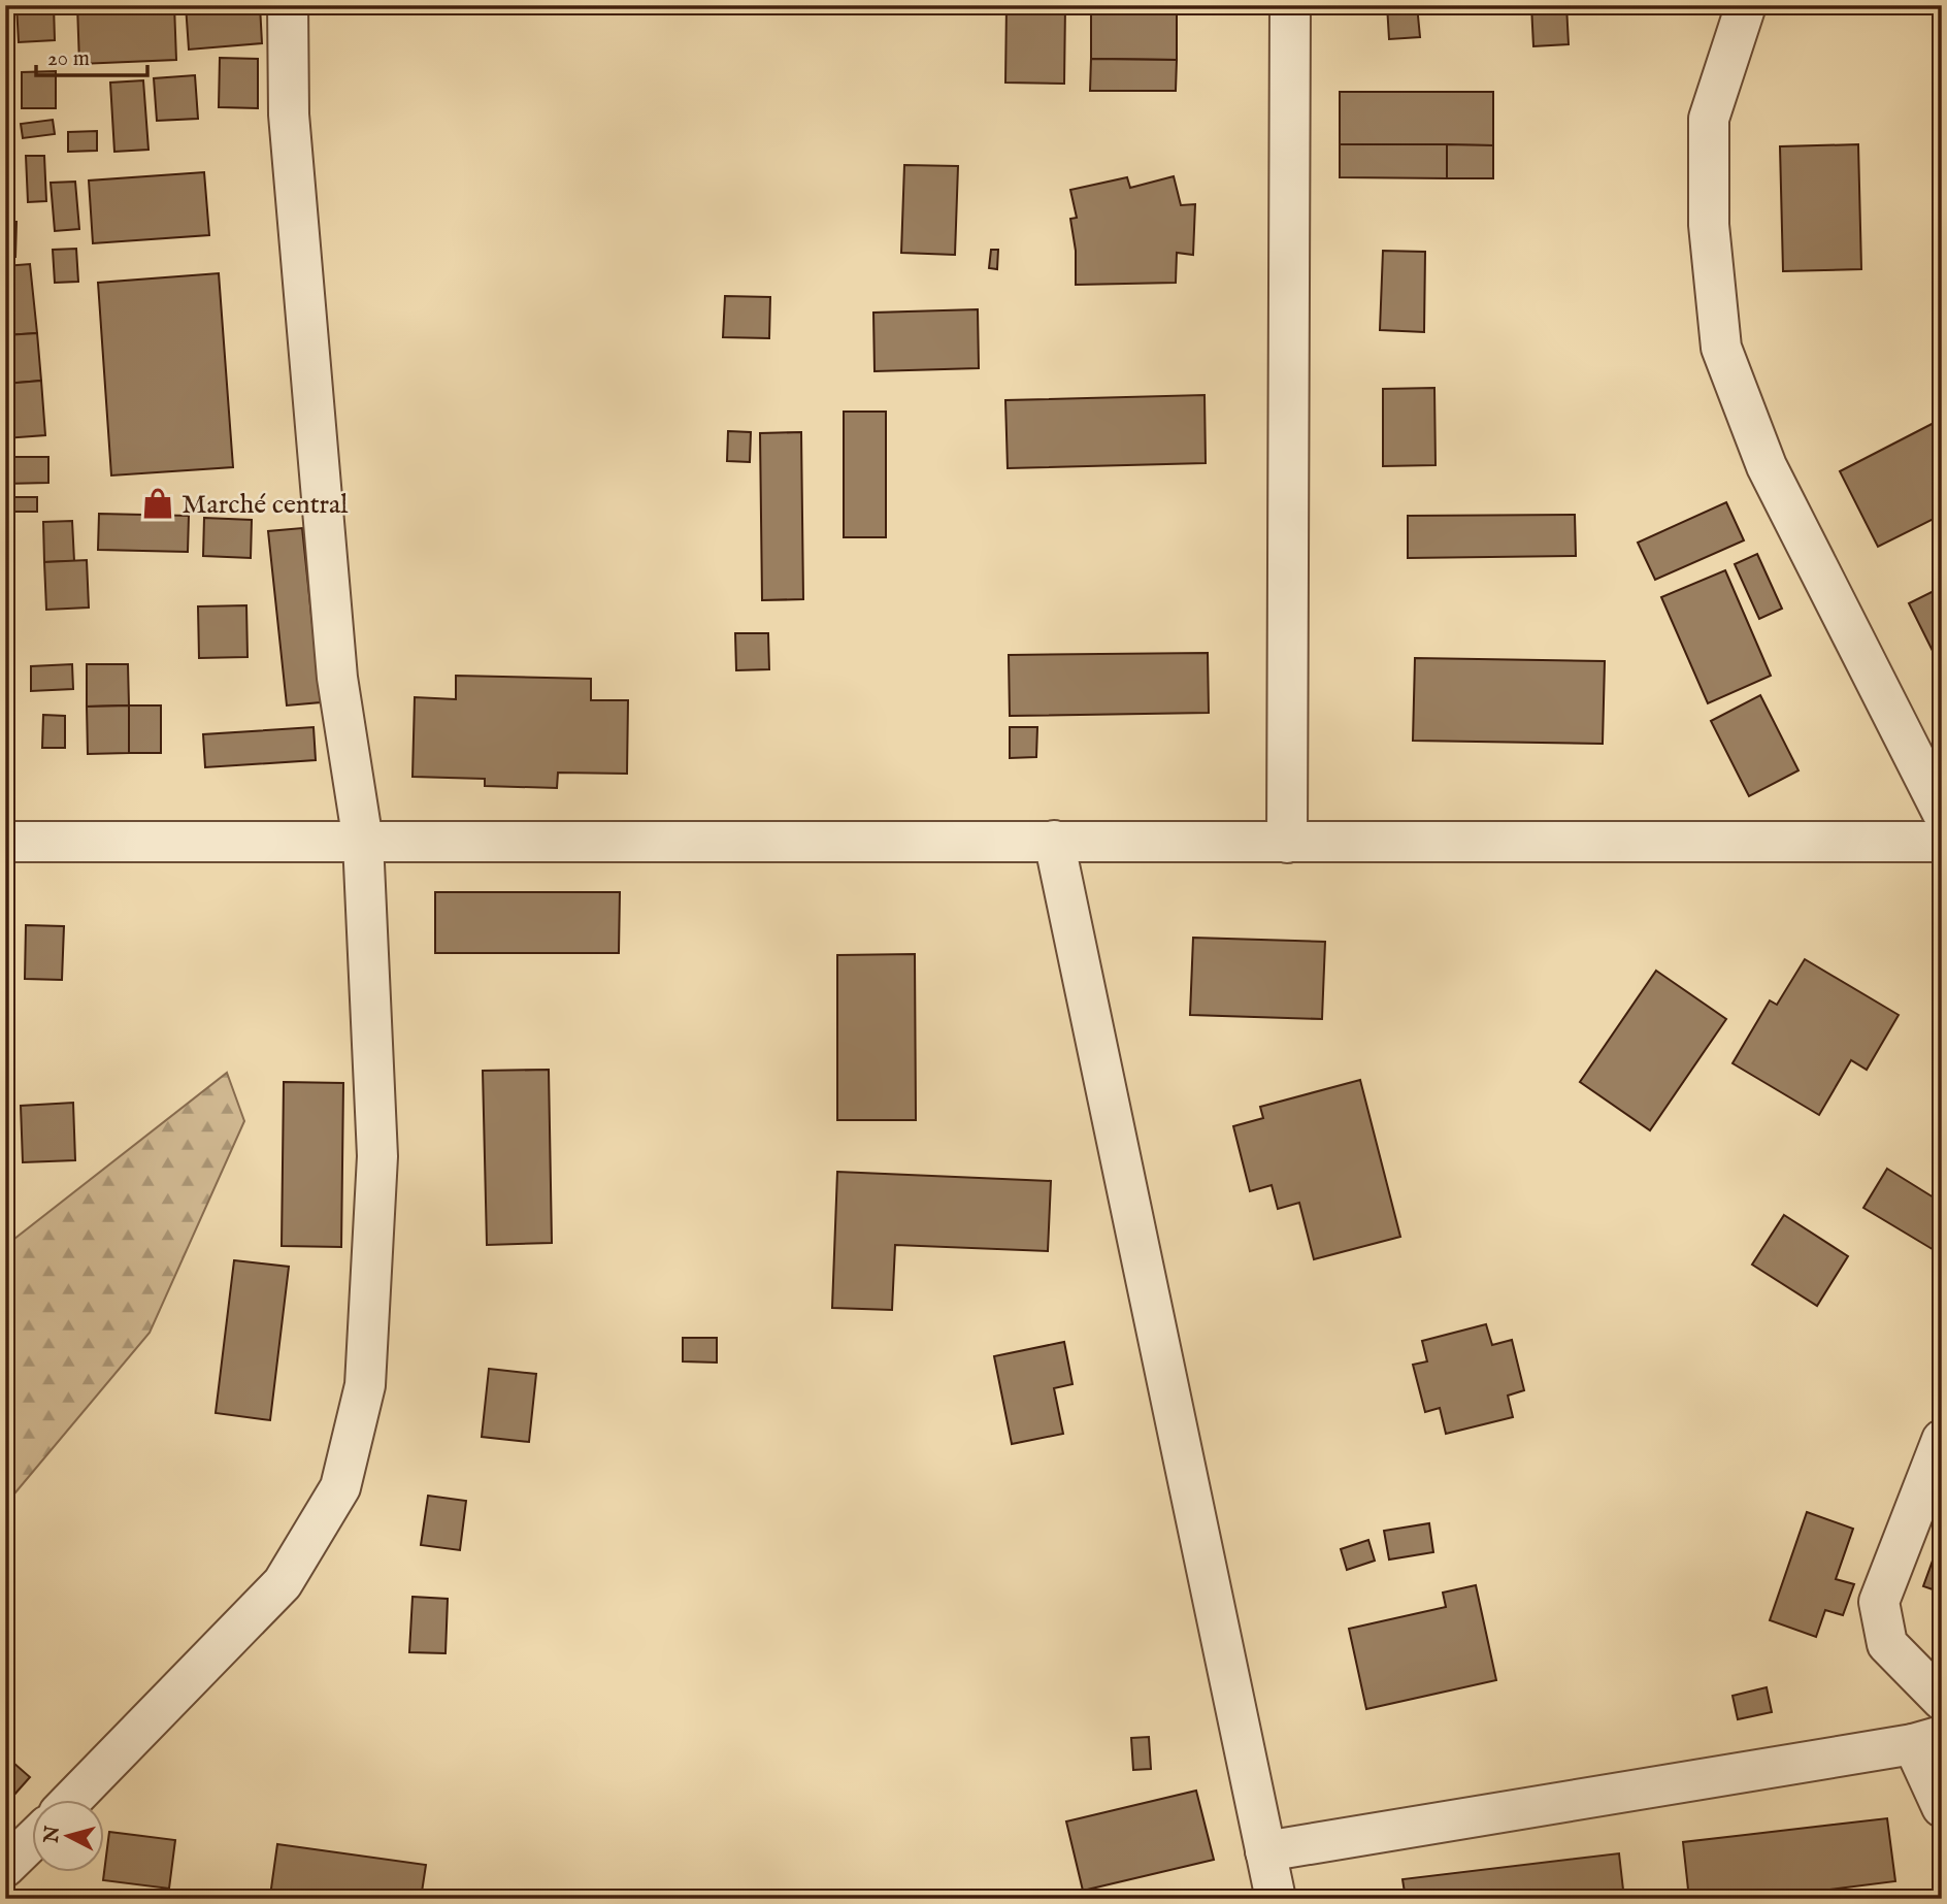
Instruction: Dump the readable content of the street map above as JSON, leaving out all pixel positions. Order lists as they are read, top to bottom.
{
  "places": {
    "shop": ["Marché central"]
  },
  "scale_bar": "20 m",
  "north": "left"
}
